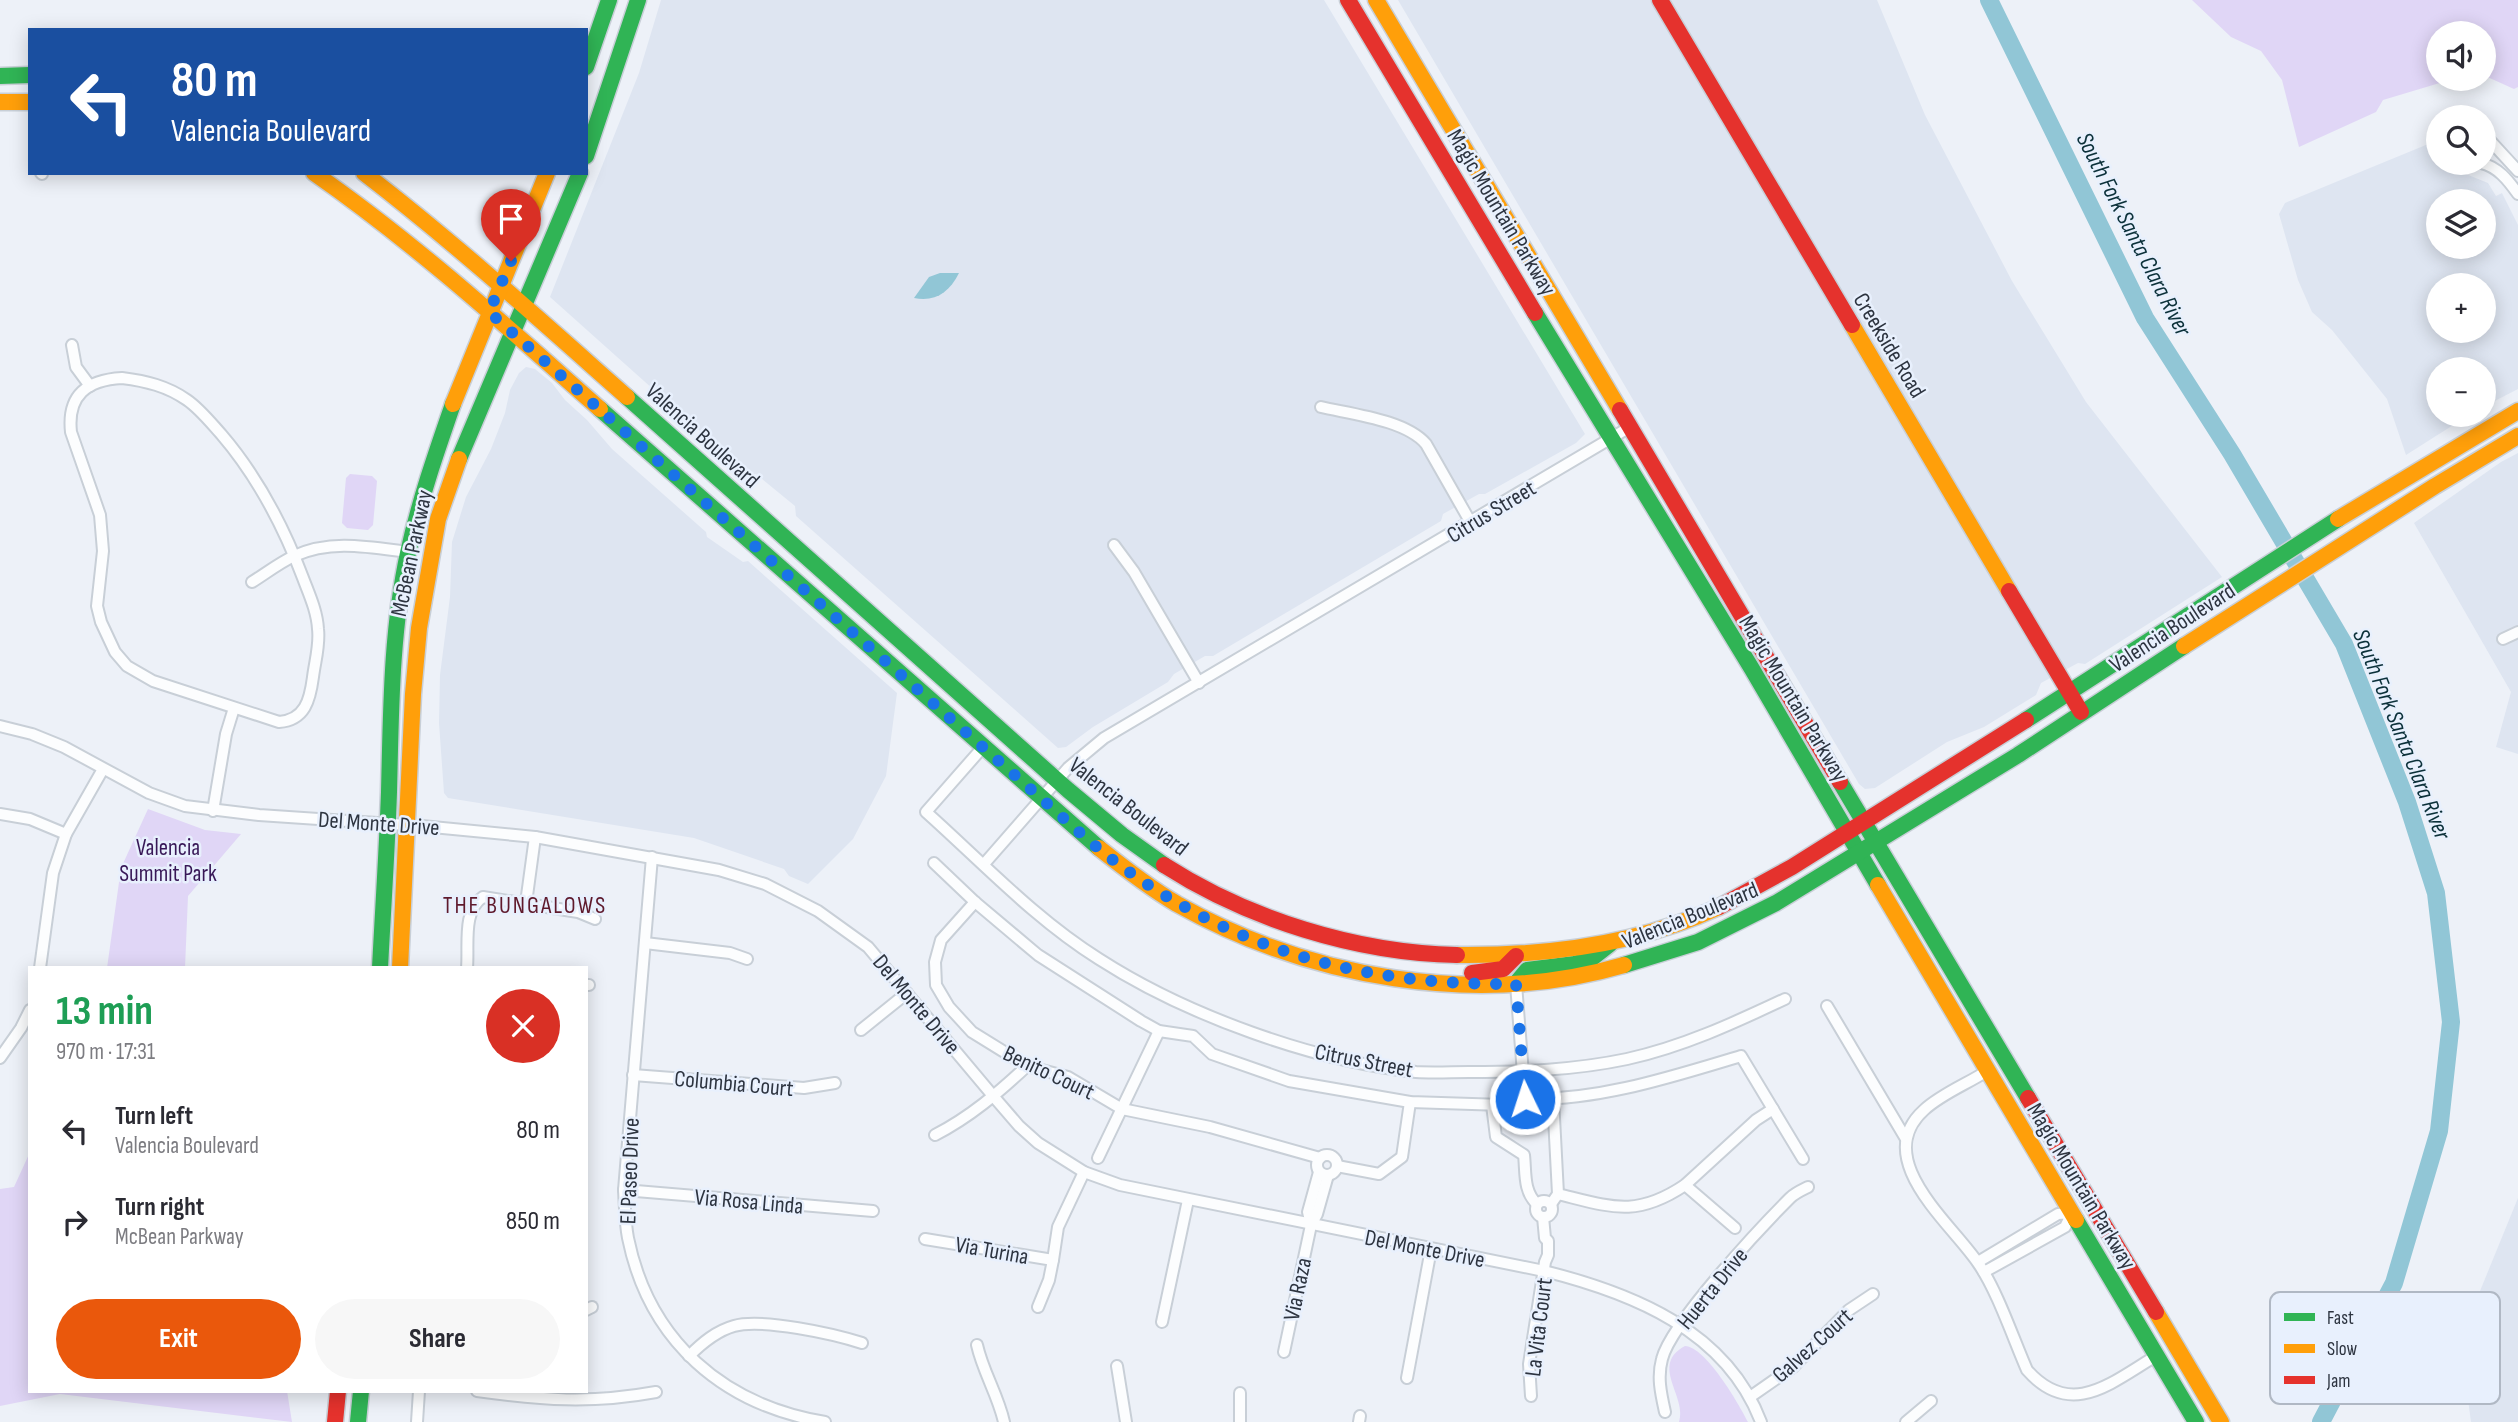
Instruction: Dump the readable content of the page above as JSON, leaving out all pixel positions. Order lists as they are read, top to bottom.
{
  "streets": {
    "main road": [
      "Magic Mountain Parkway",
      "Creekside Road",
      "Valencia Boulevard",
      "McBean Parkway"
    ],
    "street": [
      "Citrus Street",
      "Del Monte Drive",
      "Benito Court",
      "Columbia Court",
      "El Paseo Drive",
      "Via Rosa Linda",
      "Via Turina",
      "Huerta Drive",
      "Via Raza",
      "La Vita Court",
      "Galvez Court"
    ]
  },
  "crossings": [
    ["Magic Mountain Parkway", "Valencia Boulevard"],
    ["Magic Mountain Parkway", "Citrus Street"],
    ["Creekside Road", "Valencia Boulevard"],
    ["Valencia Boulevard", "Citrus Street"],
    ["Valencia Boulevard", "McBean Parkway"],
    ["McBean Parkway", "Del Monte Drive"],
    ["Del Monte Drive", "El Paseo Drive"],
    ["Del Monte Drive", "Huerta Drive"],
    ["Del Monte Drive", "Via Raza"],
    ["Del Monte Drive", "La Vita Court"],
    ["Del Monte Drive", "Galvez Court"],
    ["Benito Court", "Via Raza"],
    ["Columbia Court", "El Paseo Drive"],
    ["El Paseo Drive", "Via Rosa Linda"]
  ],
  "districts": ["THE BUNGALOWS"],
  "water": ["South Fork Santa Clara River"],
  "parks": ["Valencia Summit Park"],
  "legend": ["Fast", "Slow", "Jam"],
  "page": {
    "map_buttons": ["+", "−"],
    "turn": ["80 m", "Valencia Boulevard"],
    "heading": ["13 min", "970 m · 17:31"],
    "list": [
      {
        "name": "Turn left",
        "note": "Valencia Boulevard",
        "value": "80 m"
      },
      {
        "name": "Turn right",
        "note": "McBean Parkway",
        "value": "850 m"
      }
    ],
    "buttons": ["Exit", "Share"]
  }
}
